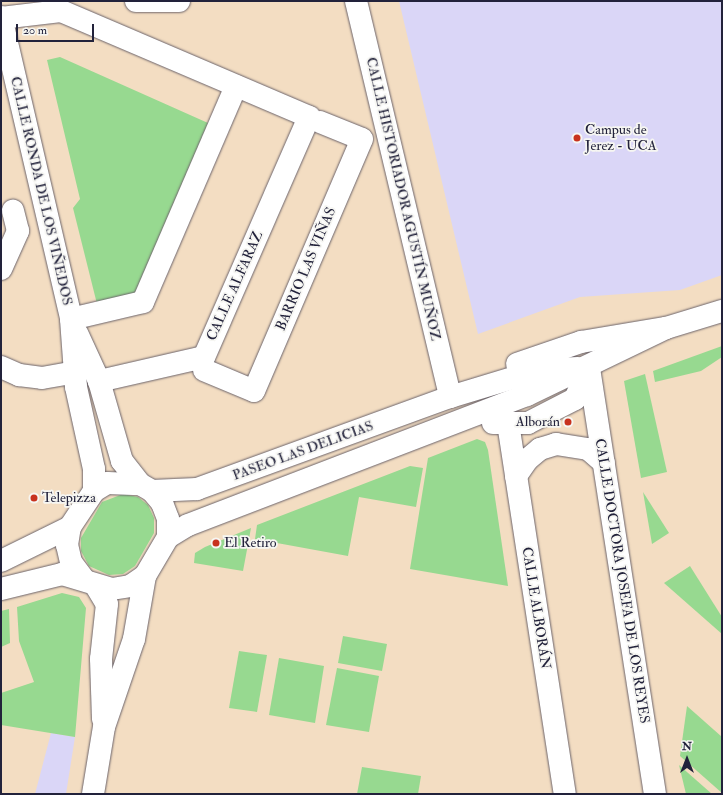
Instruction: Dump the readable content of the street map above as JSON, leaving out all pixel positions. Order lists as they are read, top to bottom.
{
  "streets": {
    "street": [
      "CALLE RONDA DE LOS VIÑEDOS",
      "CALLE HISTORIADOR AGUSTÍN MUÑOZ",
      "BARRIO LAS VIÑAS",
      "CALLE ALFARAZ",
      "PASEO LAS DELICIAS",
      "CALLE DOCTORA JOSEFA DE LOS REYES",
      "CALLE ALBORÁN"
    ]
  },
  "crossings": [
    ["CALLE RONDA DE LOS VIÑEDOS", "BARRIO LAS VIÑAS"],
    ["CALLE RONDA DE LOS VIÑEDOS", "CALLE ALFARAZ"],
    ["CALLE RONDA DE LOS VIÑEDOS", "PASEO LAS DELICIAS"],
    ["CALLE HISTORIADOR AGUSTÍN MUÑOZ", "PASEO LAS DELICIAS"],
    ["BARRIO LAS VIÑAS", "CALLE ALFARAZ"],
    ["PASEO LAS DELICIAS", "CALLE DOCTORA JOSEFA DE LOS REYES"],
    ["PASEO LAS DELICIAS", "CALLE ALBORÁN"]
  ],
  "places": [
    "Campus de Jerez - UCA",
    "Alborán",
    "Telepizza",
    "El Retiro"
  ],
  "scale_bar": "20 m",
  "north": "top"
}
